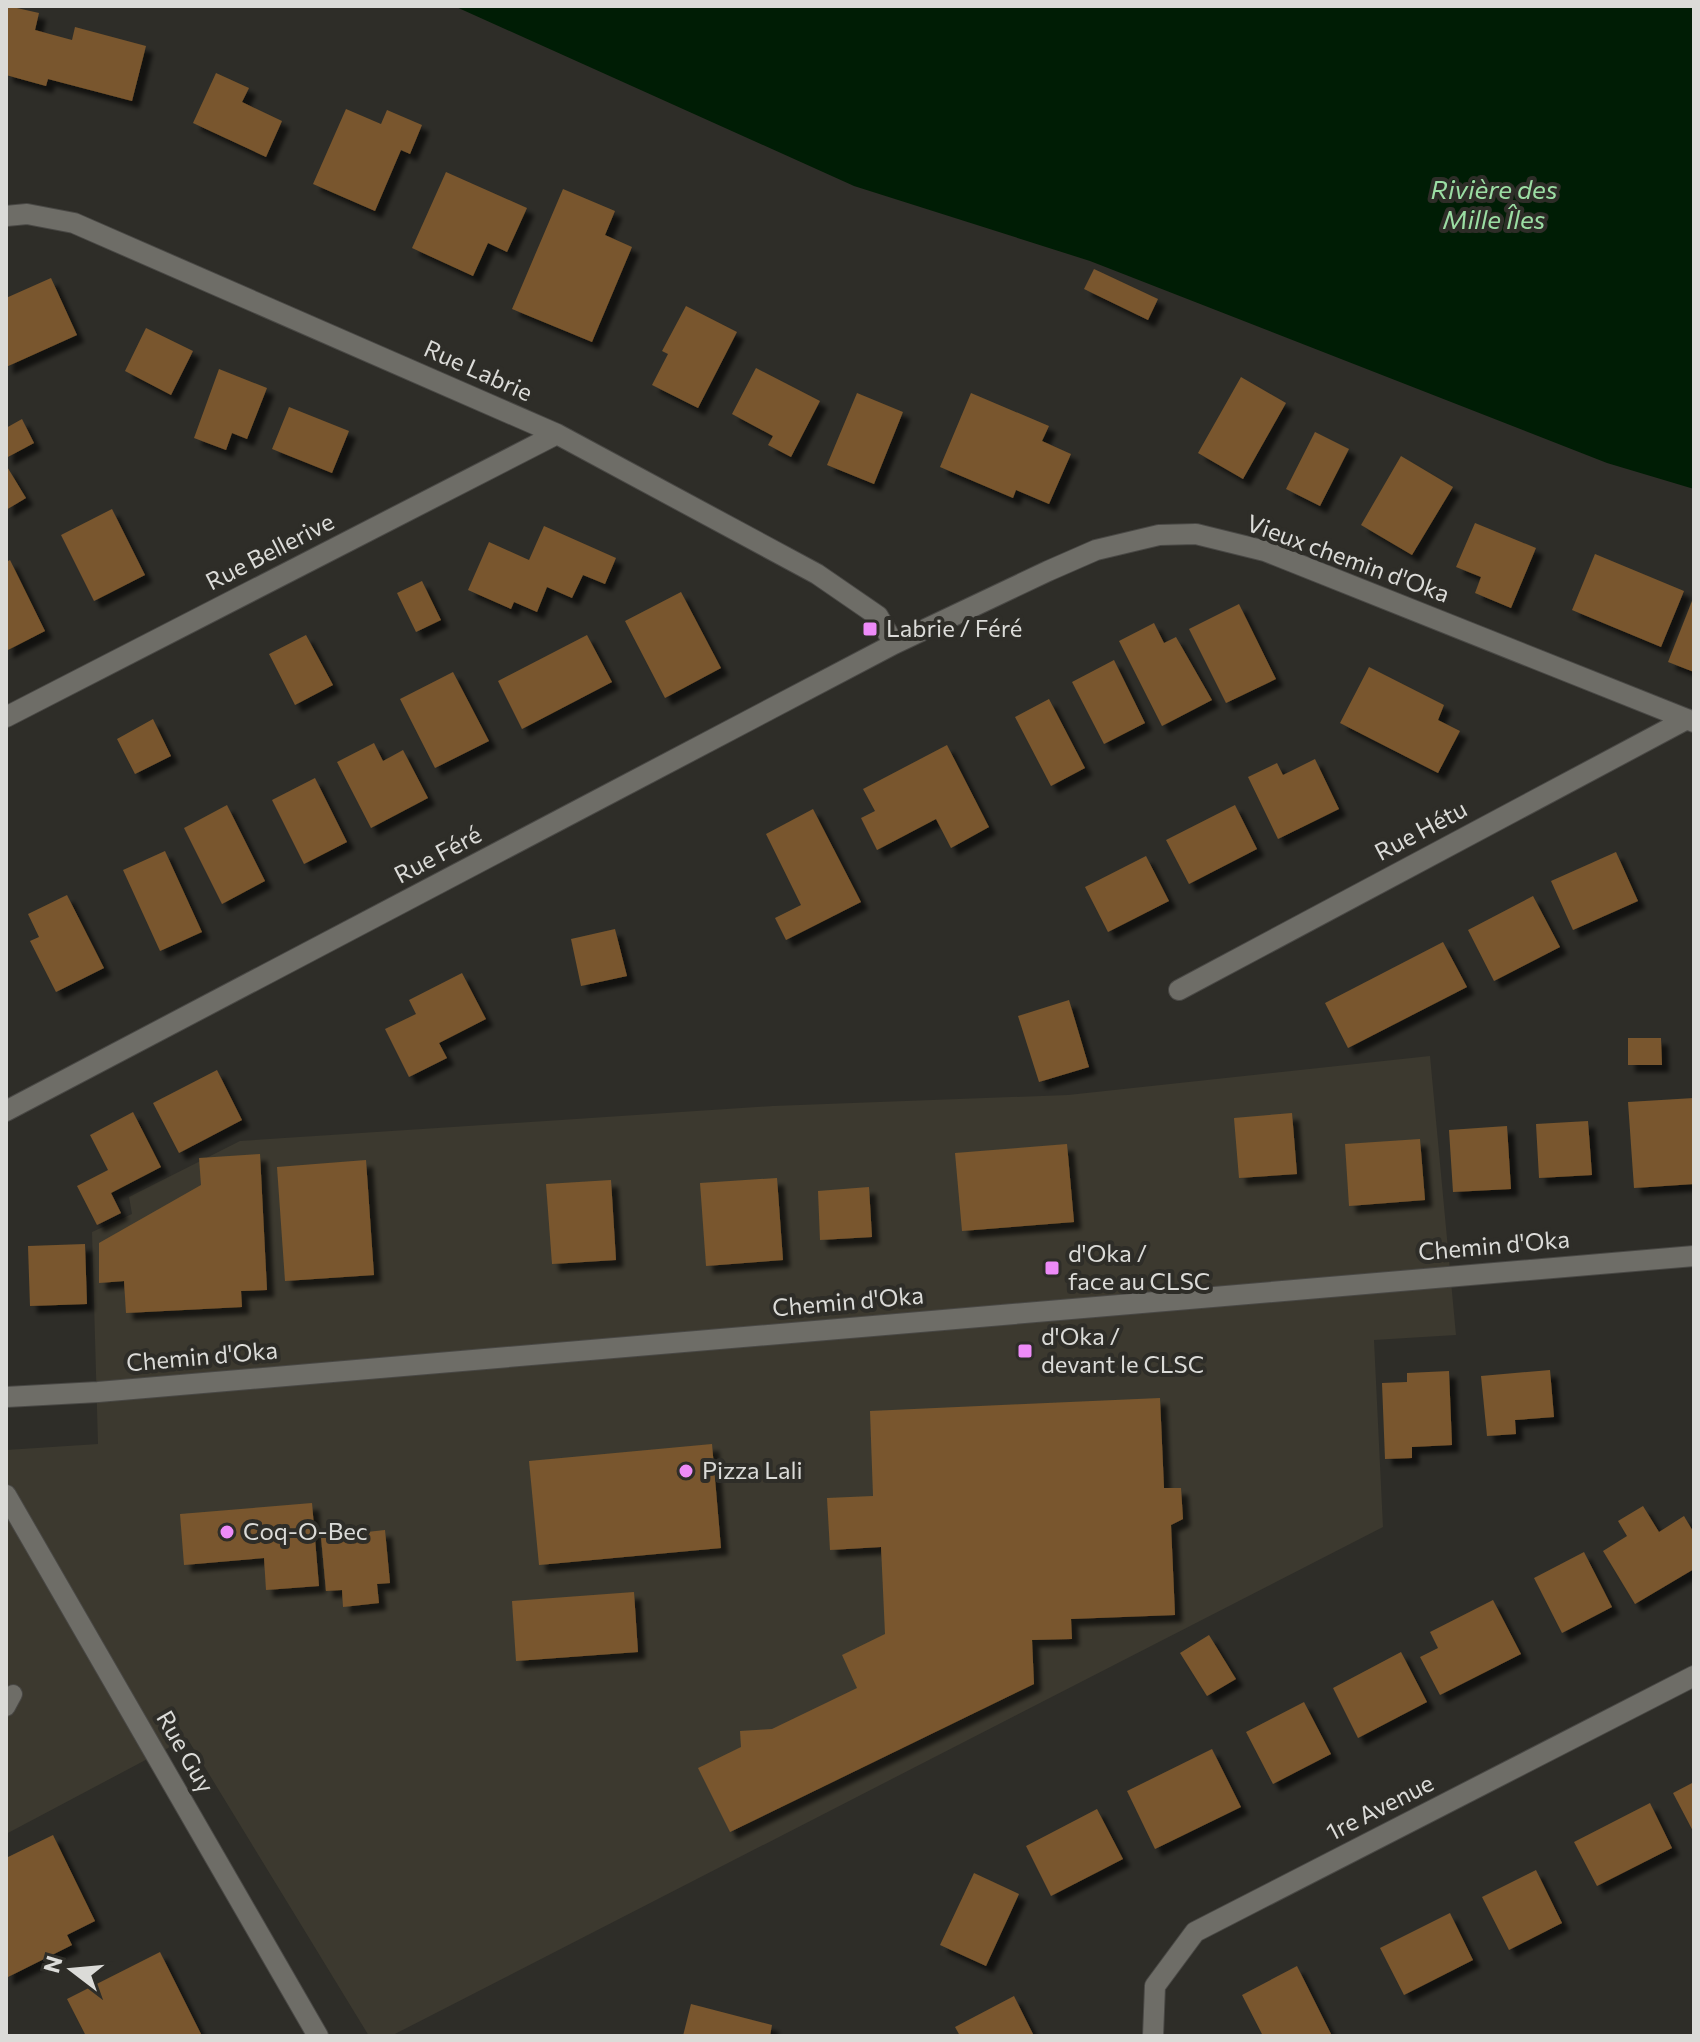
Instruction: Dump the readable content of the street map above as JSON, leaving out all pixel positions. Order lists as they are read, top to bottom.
{
  "streets": {
    "street": [
      "Rue Labrie",
      "Rue Bellerive",
      "Vieux chemin d'Oka",
      "Rue Hétu",
      "Rue Féré",
      "Chemin d'Oka",
      "Rue Guy",
      "1re Avenue"
    ]
  },
  "crossings": [
    ["Rue Labrie", "Rue Bellerive"],
    ["Rue Labrie", "Vieux chemin d'Oka"],
    ["Rue Labrie", "Rue Féré"],
    ["Vieux chemin d'Oka", "Rue Hétu"],
    ["Vieux chemin d'Oka", "Rue Féré"]
  ],
  "water": ["Rivière des Mille Îles"],
  "places": {
    "transit": ["Labrie / Féré", "d'Oka / face au CLSC", "d'Oka / devant le CLSC"],
    "other": ["Pizza Lali", "Coq-O-Bec"]
  },
  "north": "left"
}
